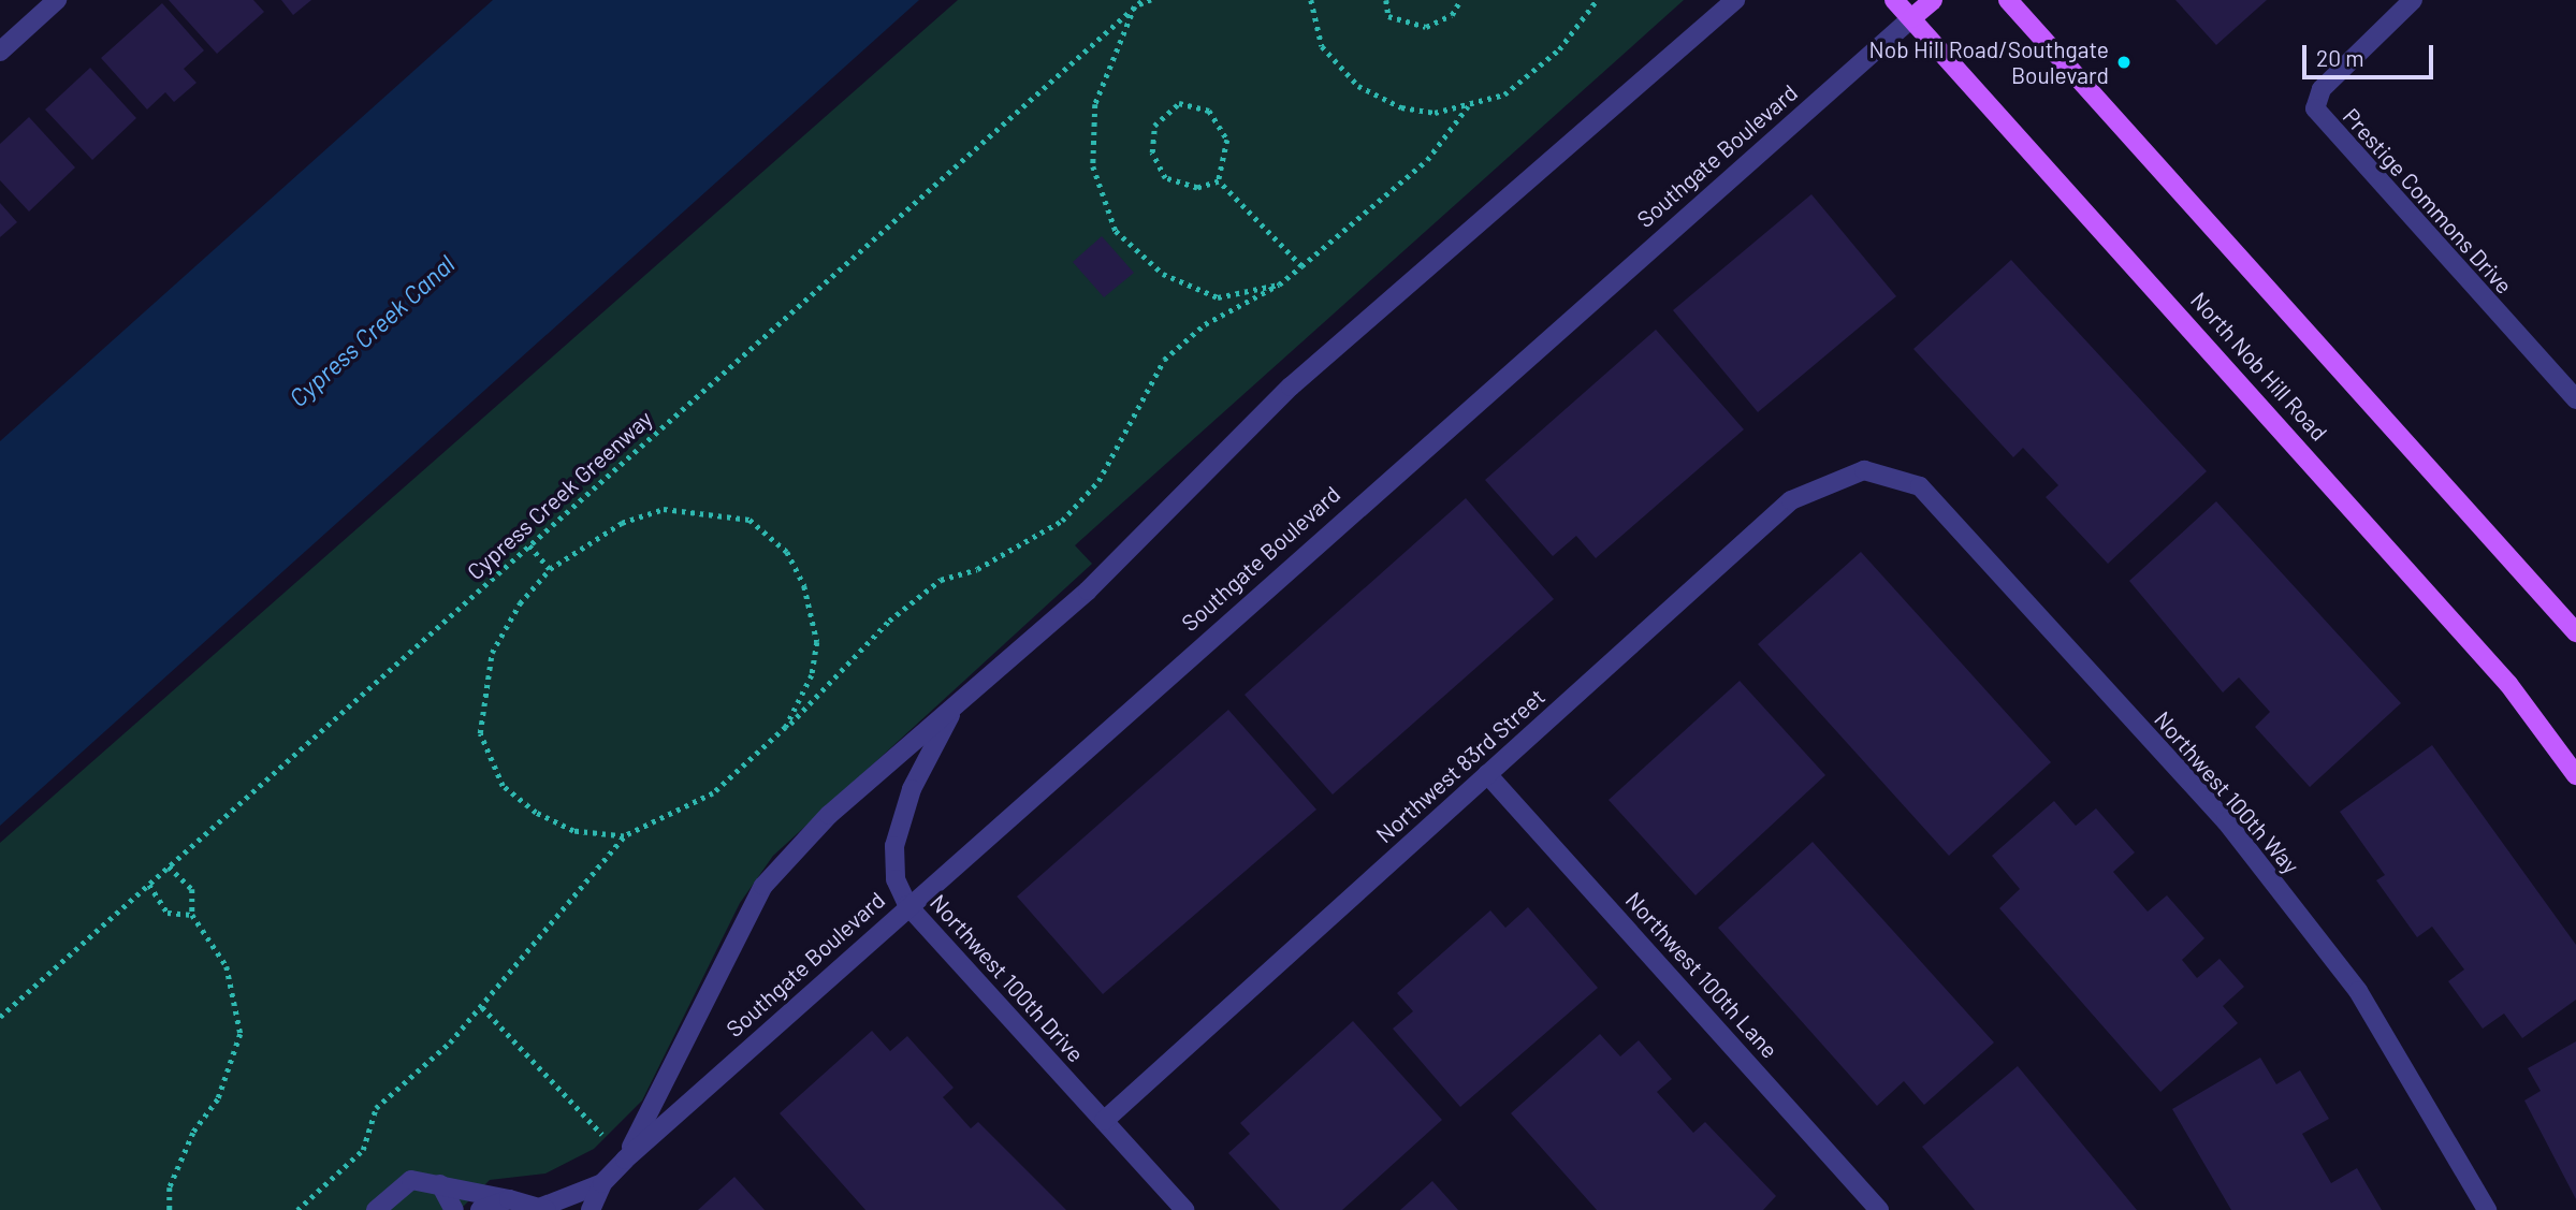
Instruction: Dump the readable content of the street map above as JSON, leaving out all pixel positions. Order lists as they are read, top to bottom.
{
  "streets": {
    "main road": ["Southgate Boulevard", "North Nob Hill Road"],
    "street": [
      "Prestige Commons Drive",
      "Northwest 83rd Street",
      "Northwest 100th Way",
      "Northwest 100th Lane",
      "Northwest 100th Drive"
    ],
    "path": ["Cypress Creek Greenway"]
  },
  "crossings": [
    ["Southgate Boulevard", "North Nob Hill Road"],
    ["Southgate Boulevard", "Northwest 100th Drive"],
    ["Northwest 83rd Street", "Northwest 100th Way"],
    ["Northwest 83rd Street", "Northwest 100th Lane"],
    ["Northwest 83rd Street", "Northwest 100th Drive"]
  ],
  "water": ["Cypress Creek Canal"],
  "places": ["Nob Hill Road/Southgate Boulevard"],
  "scale_bar": "20 m"
}
